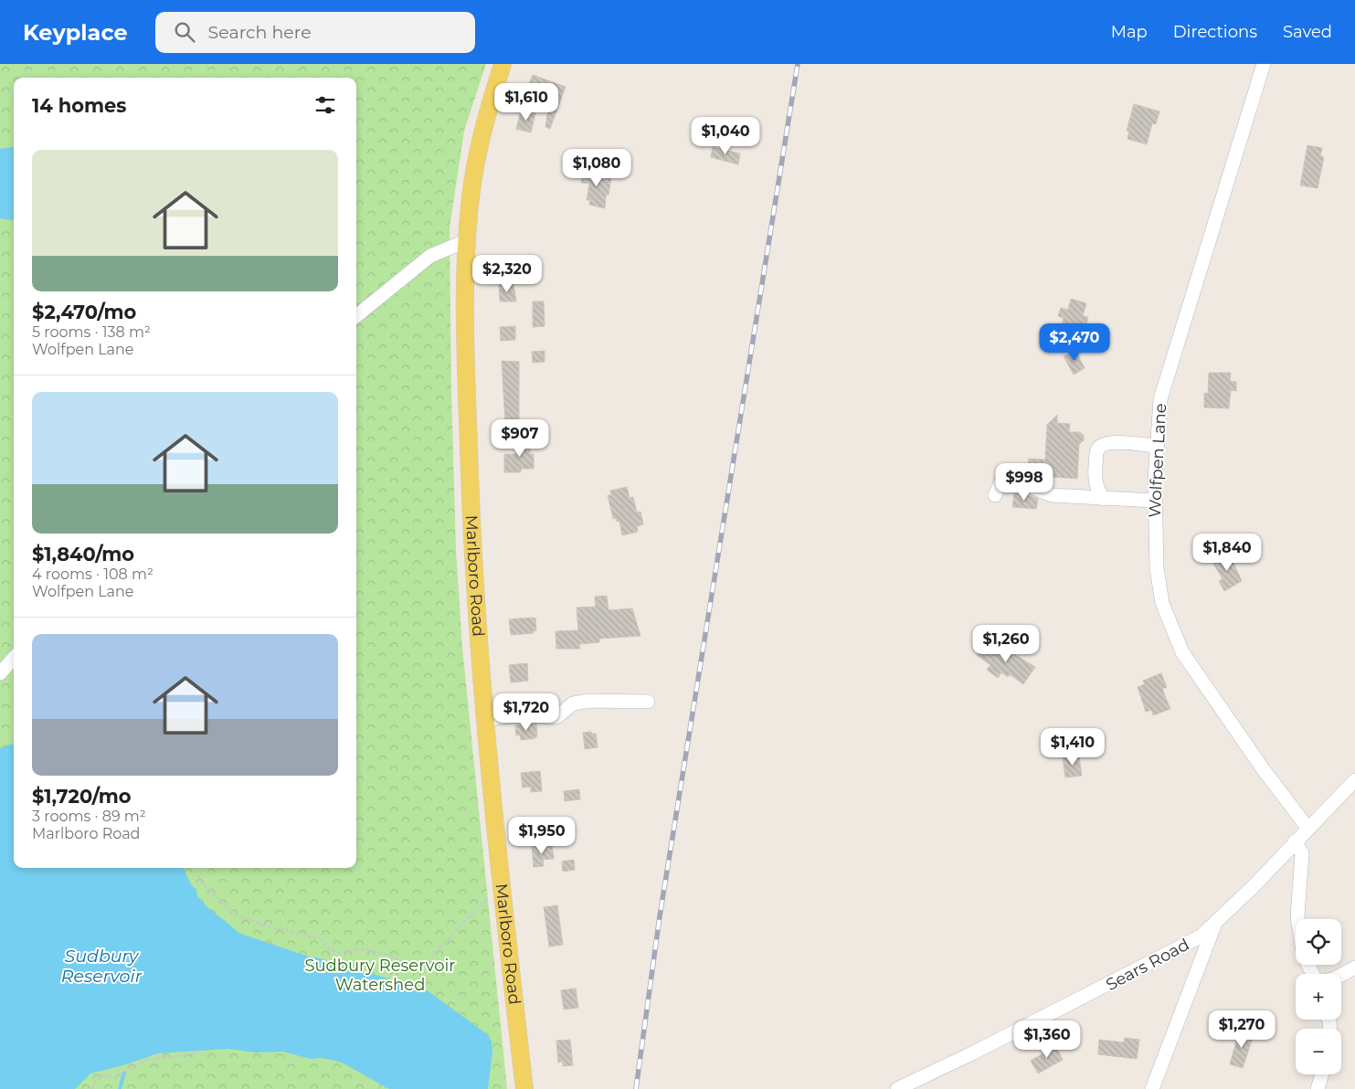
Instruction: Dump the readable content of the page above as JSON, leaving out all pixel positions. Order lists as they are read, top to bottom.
{
  "streets": {
    "main road": ["Marlboro Road"],
    "street": ["Wolfpen Lane", "Sears Road"]
  },
  "crossings": [
    ["Wolfpen Lane", "Sears Road"]
  ],
  "water": ["Sudbury Reservoir"],
  "parks": ["Sudbury Reservoir Watershed"],
  "page": {
    "header": "Keyplace",
    "search": "Search here",
    "nav": ["Map", "Directions", "Saved"],
    "heading": "14 homes",
    "price": [
      "$1,610",
      "$1,040",
      "$1,080",
      "$2,320",
      "$2,470",
      "$907",
      "$998",
      "$1,840",
      "$1,260",
      "$1,720",
      "$1,410",
      "$1,950",
      "$1,270",
      "$1,360"
    ],
    "list": [
      {
        "name": "$2,470/mo",
        "note": "5 rooms · 138 m² · Wolfpen Lane"
      },
      {
        "name": "$1,840/mo",
        "note": "4 rooms · 108 m² · Wolfpen Lane"
      },
      {
        "name": "$1,720/mo",
        "note": "3 rooms · 89 m² · Marlboro Road"
      }
    ],
    "map_buttons": ["+", "−"]
  }
}
